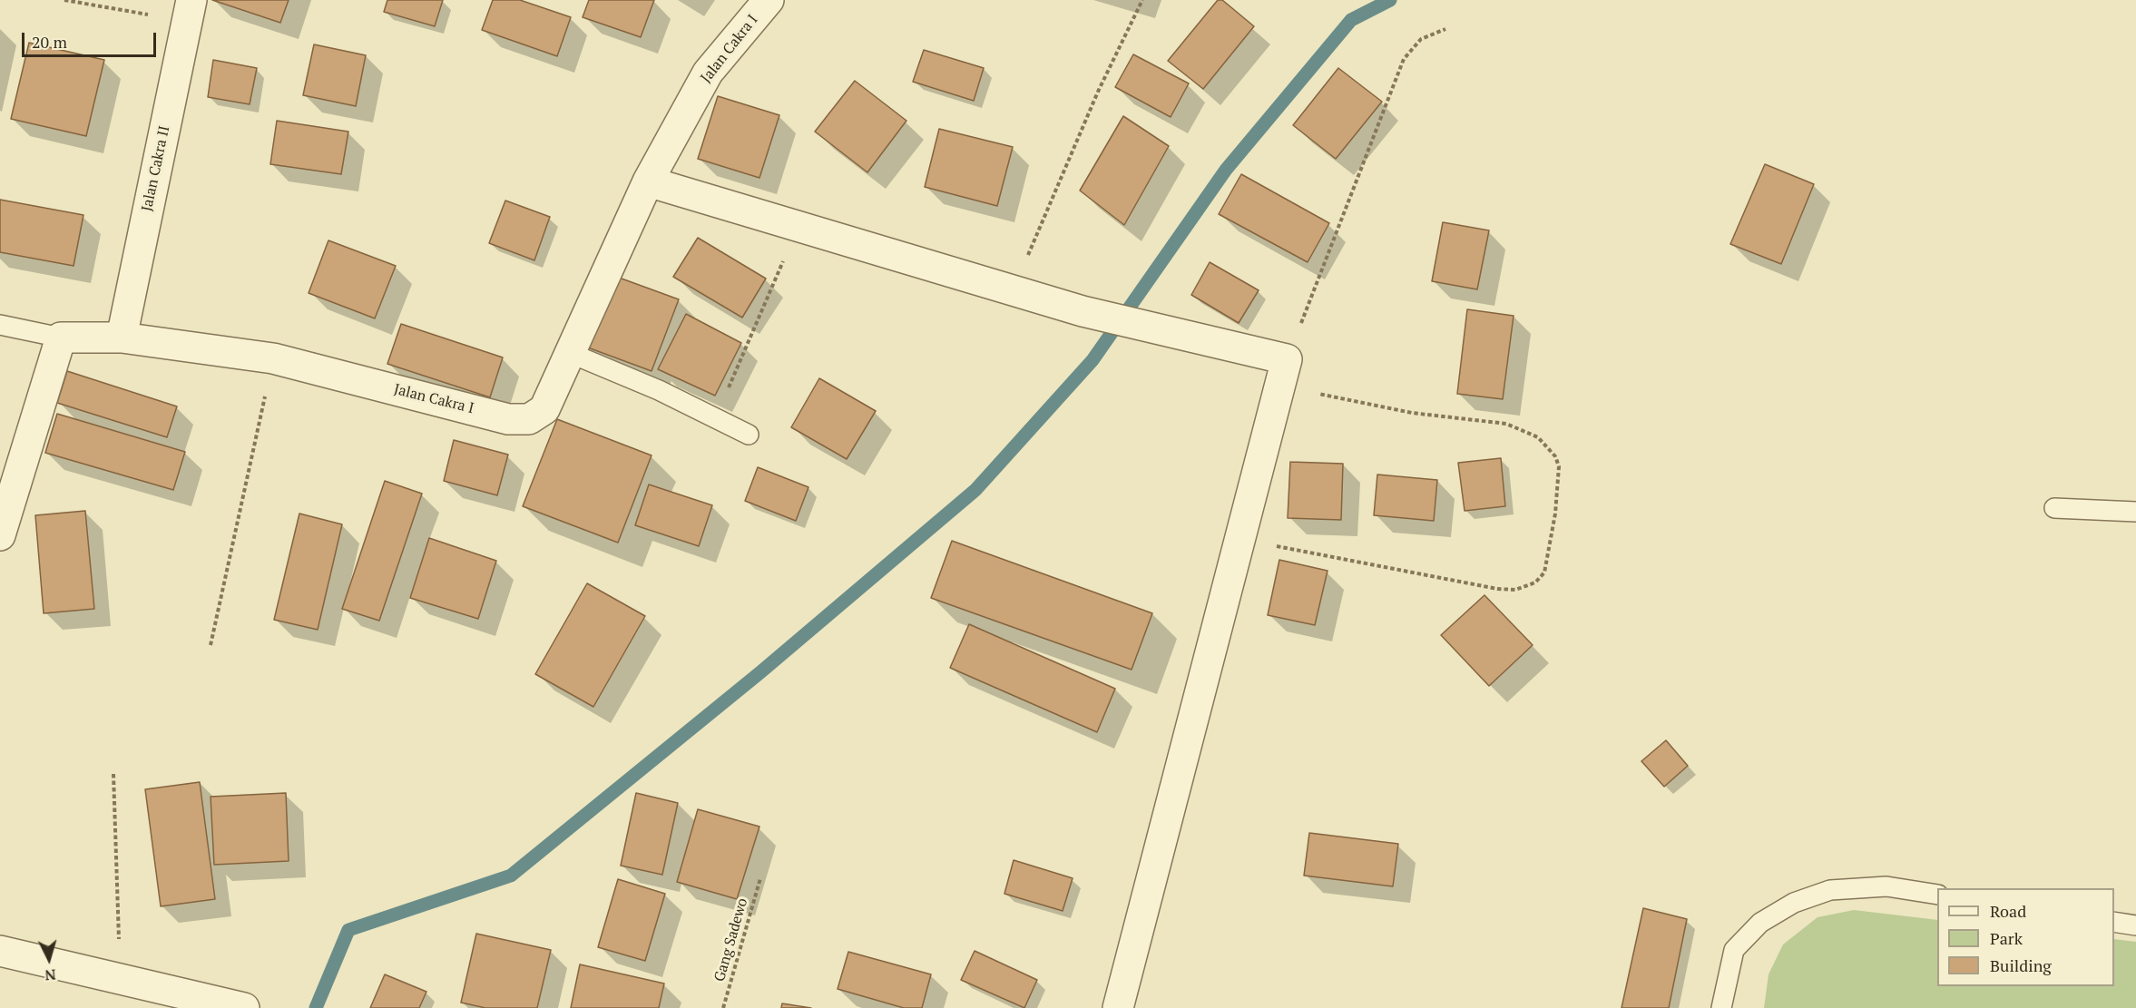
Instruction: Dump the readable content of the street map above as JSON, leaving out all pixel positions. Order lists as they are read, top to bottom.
{
  "streets": {
    "street": ["Jalan Cakra I", "Jalan Cakra II"],
    "path": ["Gang Sadewo"]
  },
  "crossings": [
    ["Jalan Cakra I", "Jalan Cakra II"]
  ],
  "legend": ["Road", "Park", "Building"],
  "scale_bar": "20 m",
  "north": "bottom"
}
